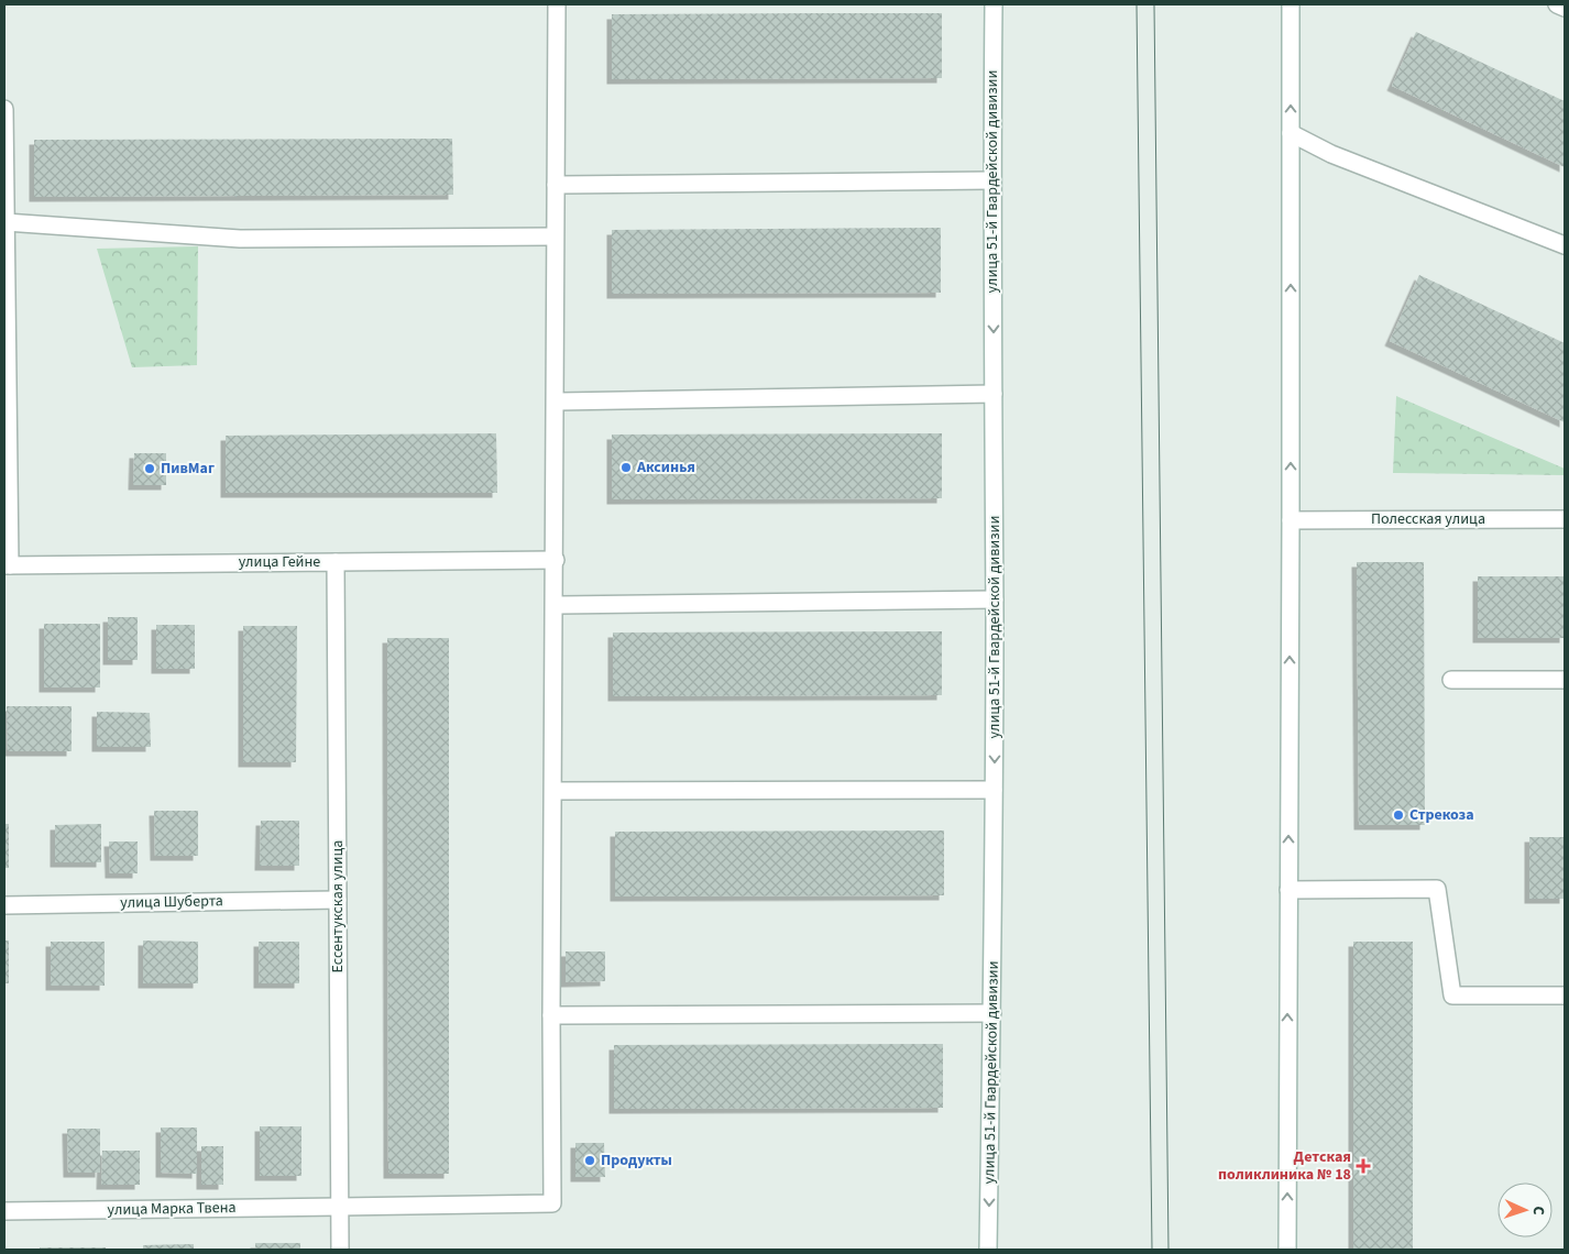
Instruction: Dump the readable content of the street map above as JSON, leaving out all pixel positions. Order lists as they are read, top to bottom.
{
  "streets": {
    "main road": [
      "улица 51-й Гвардейской дивизии",
      "Полесская улица",
      "улица Гейне",
      "улица Шуберта",
      "Ессентукская улица",
      "улица Марка Твена"
    ]
  },
  "crossings": [
    ["улица Гейне", "Ессентукская улица"],
    ["улица Шуберта", "Ессентукская улица"],
    ["Ессентукская улица", "улица Марка Твена"]
  ],
  "one_way": ["улица 51-й Гвардейской дивизии"],
  "places": {
    "other": [
      "Аксинья",
      "ПивМаг",
      "Стрекоза",
      "Продукты"
    ],
    "health": ["Детская поликлиника № 18"]
  },
  "north": "right"
}
